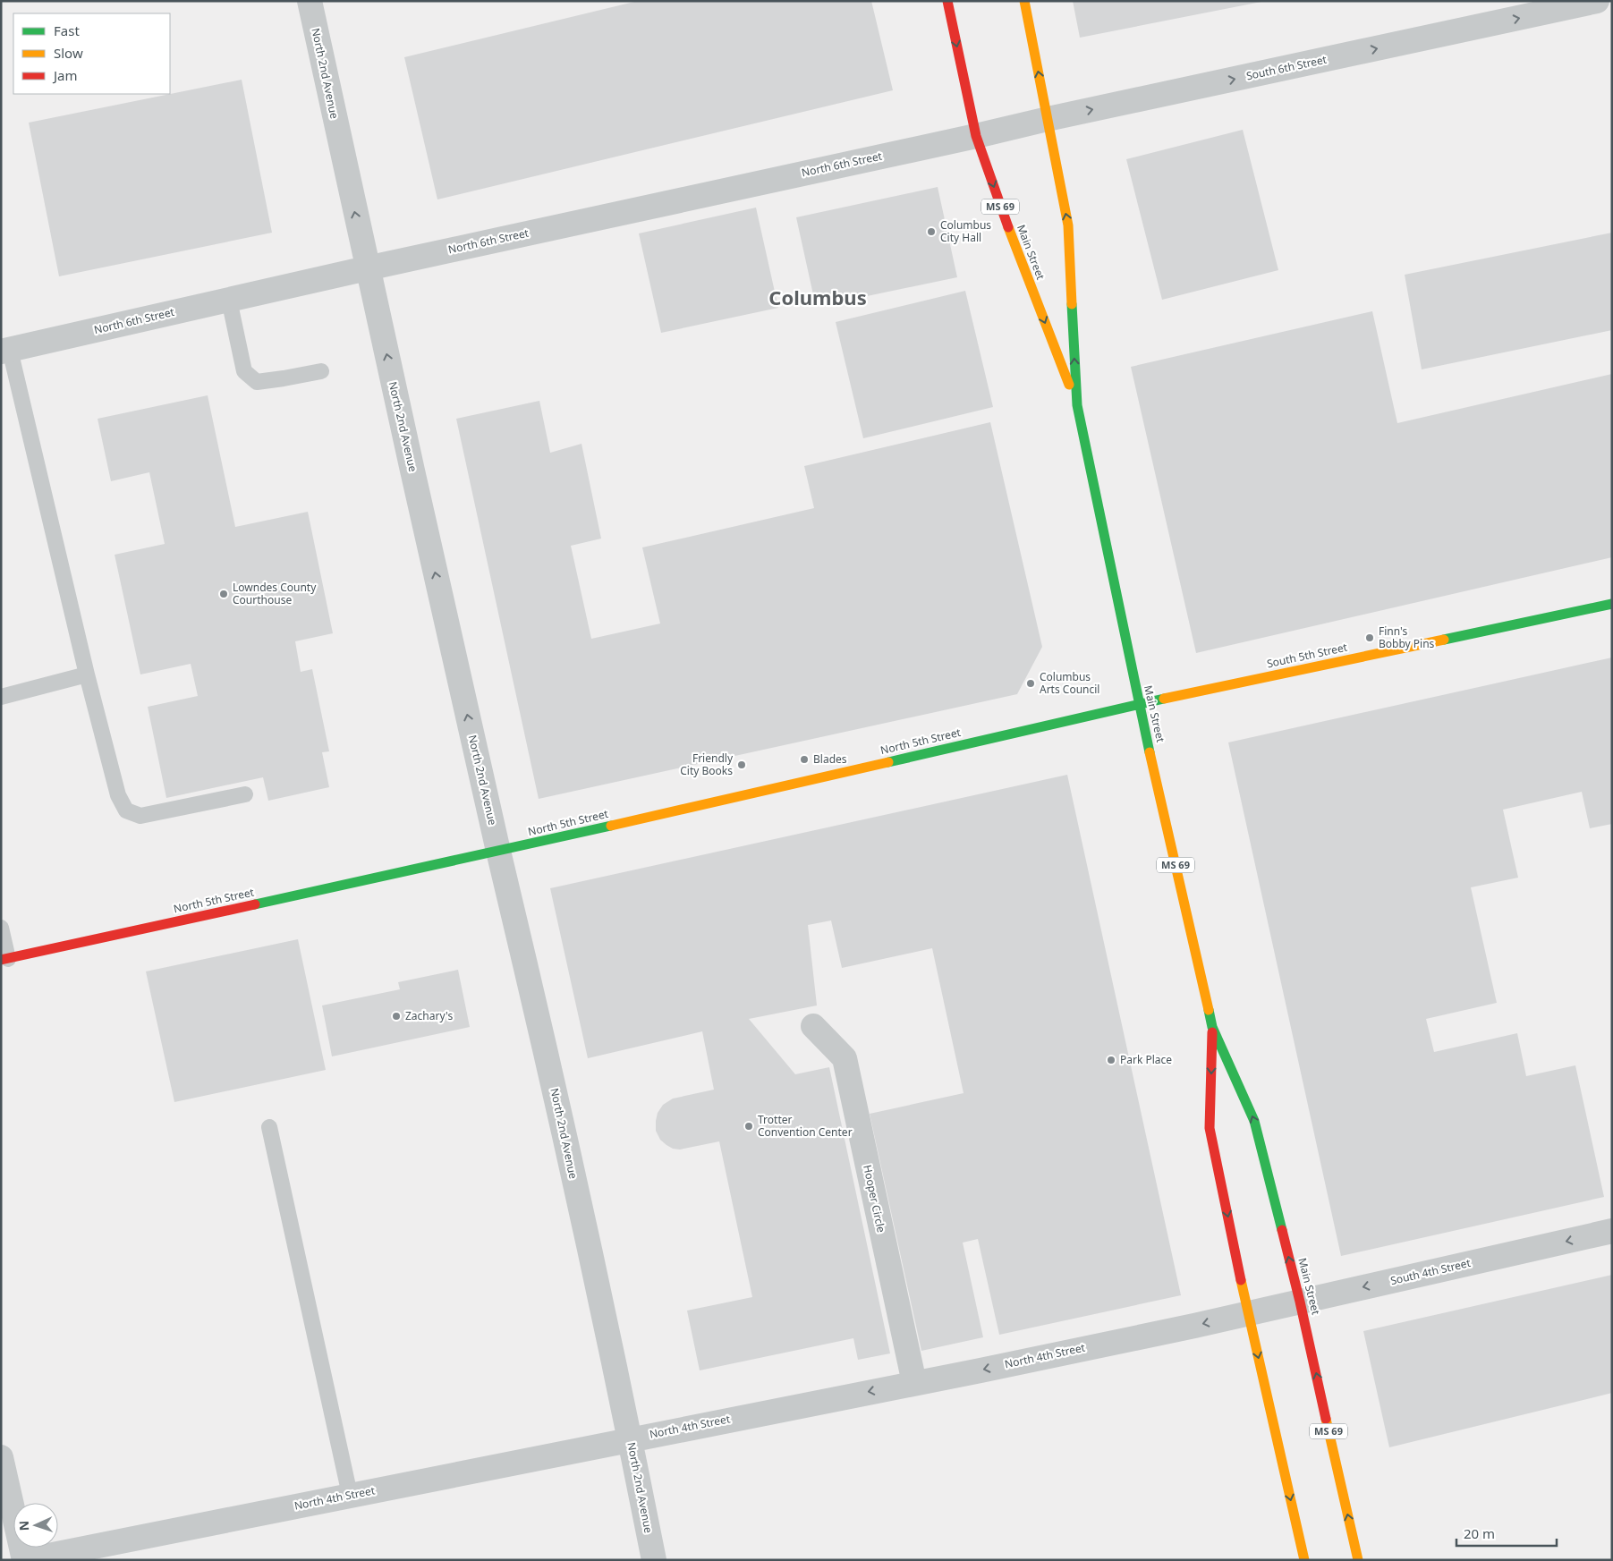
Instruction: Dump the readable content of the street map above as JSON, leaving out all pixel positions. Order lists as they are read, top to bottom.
{
  "streets": {
    "main road": [
      "MS 69",
      "Main Street",
      "South 5th Street",
      "North 5th Street"
    ],
    "street": [
      "South 6th Street",
      "North 2nd Avenue",
      "North 6th Street",
      "Hooper Circle",
      "South 4th Street",
      "North 4th Street"
    ]
  },
  "crossings": [
    ["South 6th Street", "North 6th Street"],
    ["South 6th Street", "Main Street"],
    ["North 2nd Avenue", "North 6th Street"],
    ["North 2nd Avenue", "North 5th Street"],
    ["North 2nd Avenue", "North 4th Street"],
    ["North 6th Street", "Main Street"],
    ["Main Street", "South 5th Street"],
    ["Main Street", "North 5th Street"],
    ["Main Street", "South 4th Street"],
    ["Main Street", "North 4th Street"],
    ["South 5th Street", "North 5th Street"],
    ["Hooper Circle", "North 4th Street"],
    ["South 4th Street", "North 4th Street"]
  ],
  "one_way": [
    "South 6th Street",
    "North 2nd Avenue",
    "South 4th Street",
    "North 4th Street"
  ],
  "districts": ["Columbus"],
  "places": [
    "Columbus City Hall",
    "Lowndes County Courthouse",
    "Finn's Bobby Pins",
    "Columbus Arts Council",
    "Blades",
    "Friendly City Books",
    "Zachary's",
    "Park Place",
    "Trotter Convention Center"
  ],
  "legend": ["Fast", "Slow", "Jam"],
  "scale_bar": "20 m",
  "north": "left"
}
